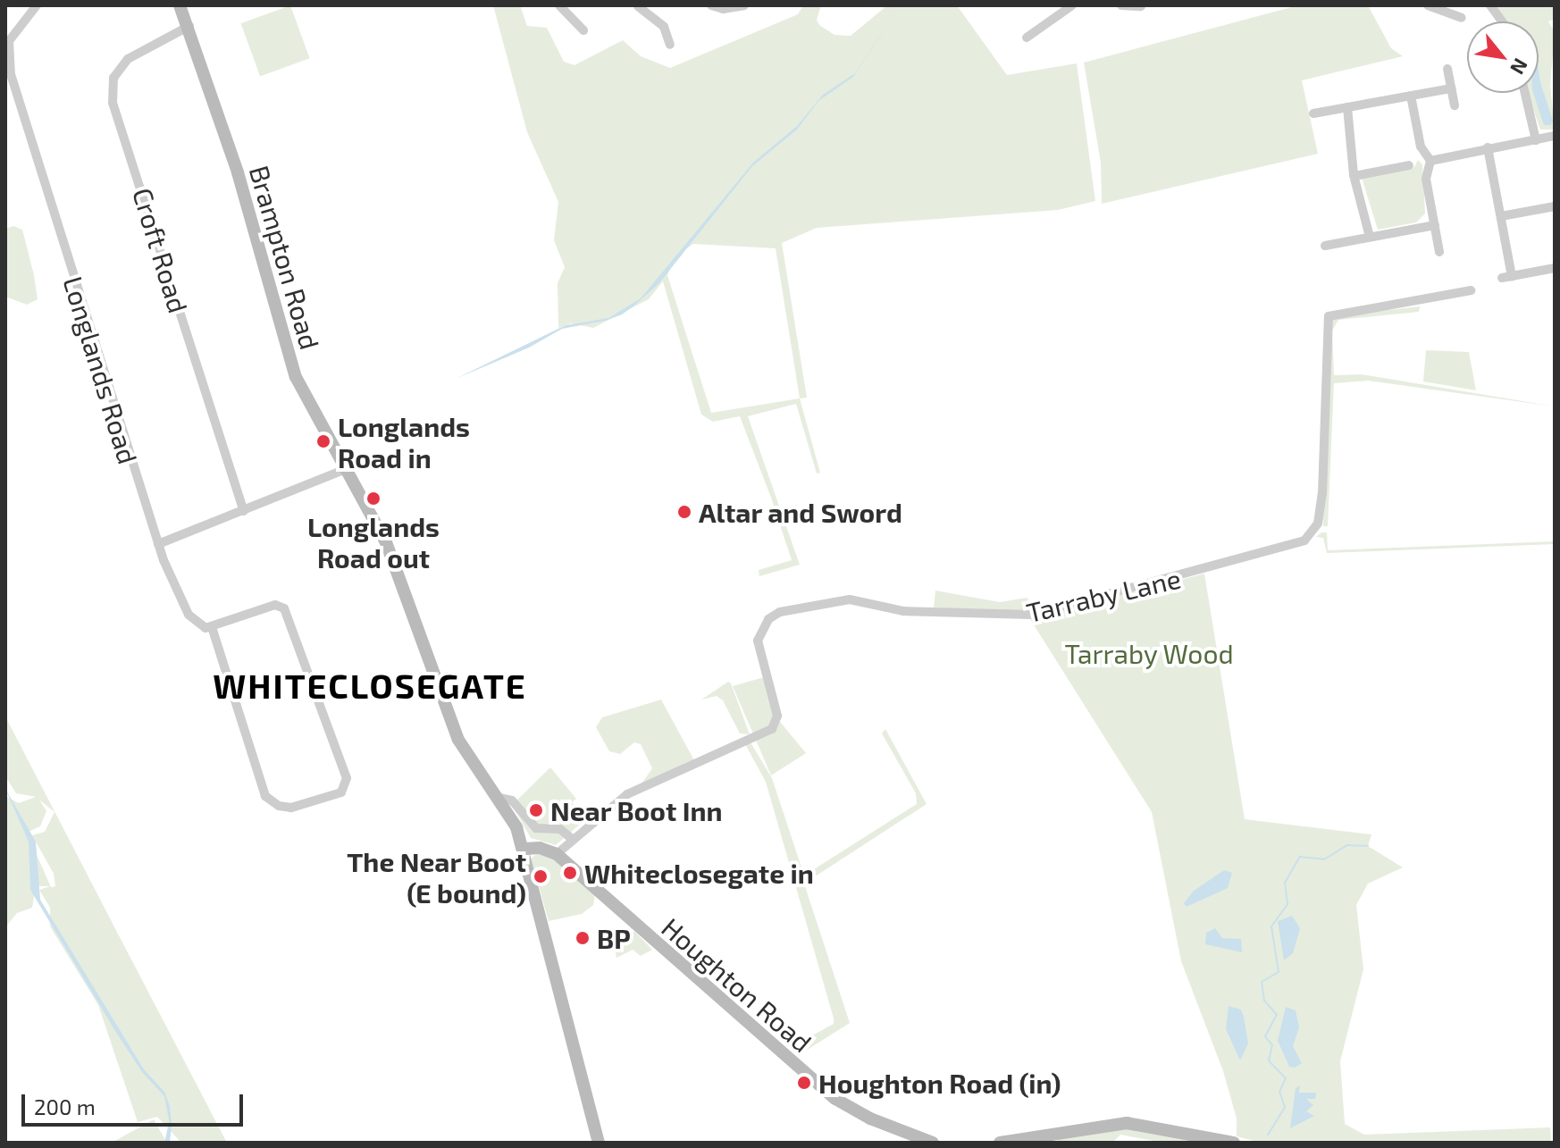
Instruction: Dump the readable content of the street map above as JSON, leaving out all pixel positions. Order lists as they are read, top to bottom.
{
  "streets": {
    "main road": ["Brampton Road", "Houghton Road"],
    "street": ["Croft Road", "Longlands Road", "Tarraby Lane"]
  },
  "crossings": [
    ["Croft Road", "Brampton Road"],
    ["Tarraby Lane", "Houghton Road"]
  ],
  "districts": ["WHITECLOSEGATE"],
  "parks": ["Tarraby Wood"],
  "places": [
    "Longlands Road in",
    "Longlands Road out",
    "Altar and Sword",
    "Near Boot Inn",
    "Whiteclosegate in",
    "The Near Boot (E bound)",
    "BP",
    "Houghton Road (in)"
  ],
  "scale_bar": "200 m",
  "north": "bottom right"
}
